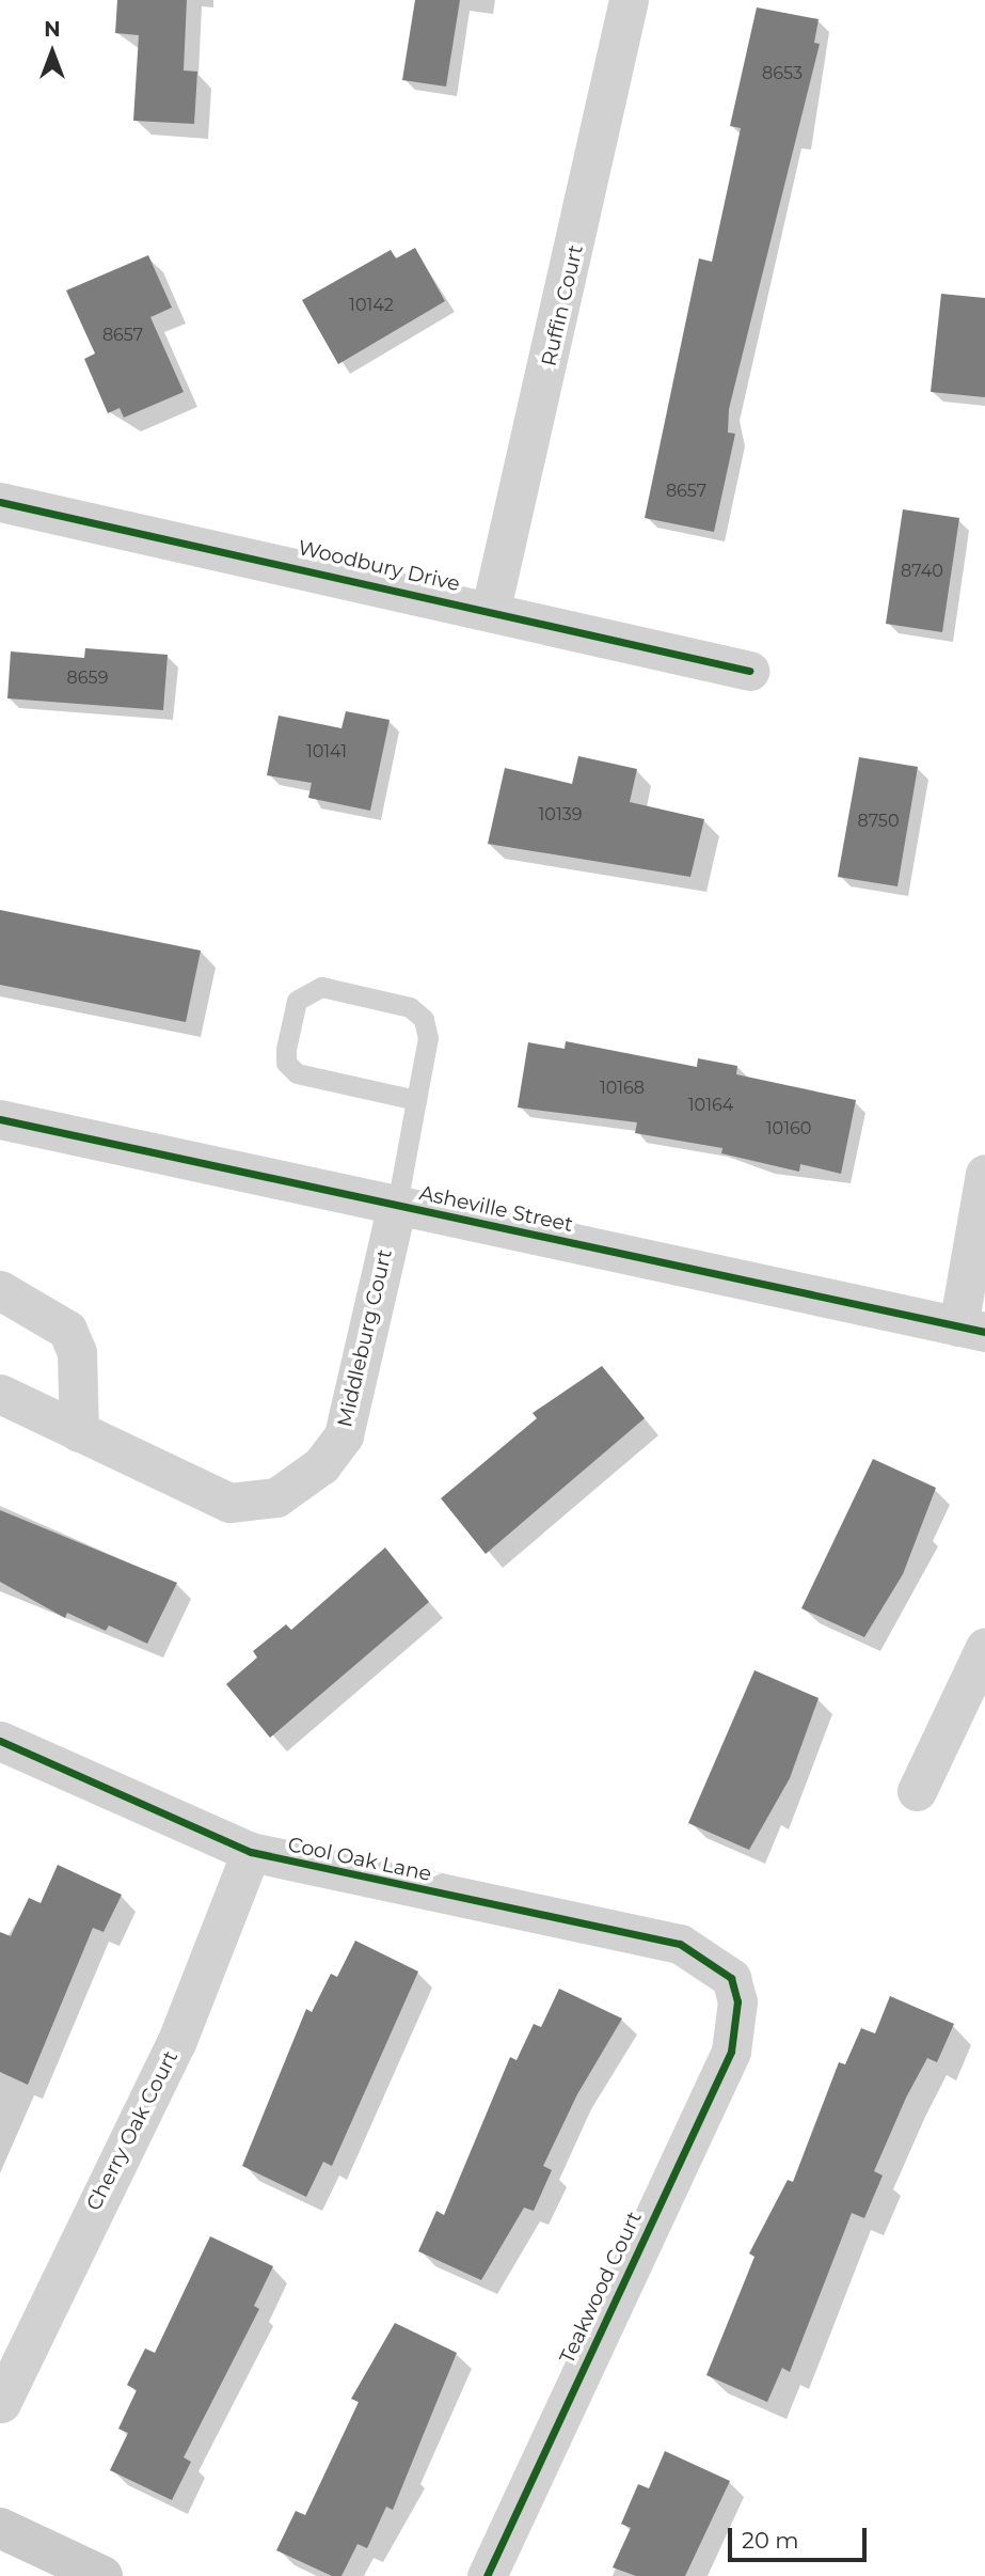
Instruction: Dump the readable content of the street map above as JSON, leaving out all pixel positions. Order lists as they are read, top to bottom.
{
  "streets": {
    "street": [
      "Ruffin Court",
      "Woodbury Drive",
      "Asheville Street",
      "Middleburg Court",
      "Cool Oak Lane",
      "Cherry Oak Court",
      "Teakwood Court"
    ]
  },
  "crossings": [
    ["Ruffin Court", "Woodbury Drive"],
    ["Asheville Street", "Middleburg Court"],
    ["Cool Oak Lane", "Cherry Oak Court"],
    ["Cool Oak Lane", "Teakwood Court"]
  ],
  "house_numbers": [
    "8653",
    "10142",
    "8657",
    "8657",
    "8740",
    "8659",
    "10141",
    "10139",
    "8750",
    "10168",
    "10164",
    "10160"
  ],
  "scale_bar": "20 m",
  "north": "top"
}
